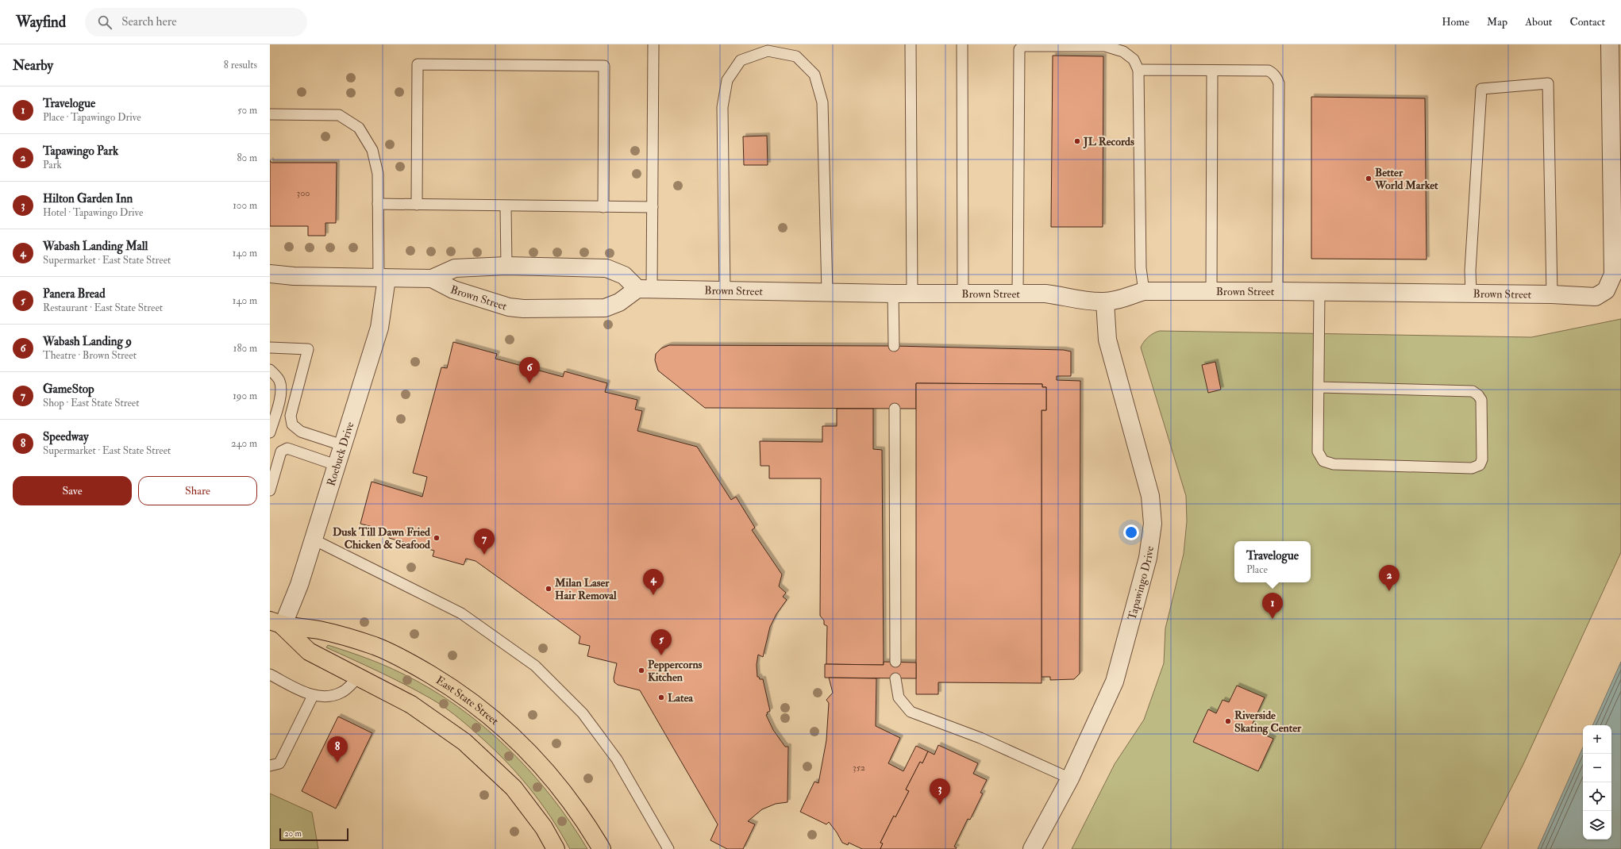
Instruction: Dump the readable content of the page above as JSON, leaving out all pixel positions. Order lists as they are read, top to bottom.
{
  "streets": {
    "main road": ["East State Street"],
    "street": ["Brown Street", "Roebuck Drive", "Tapawingo Drive"]
  },
  "crossings": [
    ["Brown Street", "Roebuck Drive"],
    ["Brown Street", "Tapawingo Drive"],
    ["Roebuck Drive", "East State Street"]
  ],
  "places": [
    "JL Records",
    "Better World Market",
    "Dusk Till Dawn Fried Chicken & Seafood",
    "Milan Laser Hair Removal",
    "Peppercorns Kitchen",
    "Latea",
    "Riverside Skating Center"
  ],
  "house_numbers": ["300", "352"],
  "scale_bar": "20 m",
  "page": {
    "header": "Wayfind",
    "search": "Search here",
    "nav": [
      "Home",
      "Map",
      "About",
      "Contact"
    ],
    "heading": ["Nearby", "8 results"],
    "list": [
      {
        "mark": "1",
        "name": "Travelogue",
        "note": "Place · Tapawingo Drive",
        "value": "50 m"
      },
      {
        "mark": "2",
        "name": "Tapawingo Park",
        "note": "Park",
        "value": "80 m"
      },
      {
        "mark": "3",
        "name": "Hilton Garden Inn",
        "note": "Hotel · Tapawingo Drive",
        "value": "100 m"
      },
      {
        "mark": "4",
        "name": "Wabash Landing Mall",
        "note": "Supermarket · East State Street",
        "value": "140 m"
      },
      {
        "mark": "5",
        "name": "Panera Bread",
        "note": "Restaurant · East State Street",
        "value": "140 m"
      },
      {
        "mark": "6",
        "name": "Wabash Landing 9",
        "note": "Theatre · Brown Street",
        "value": "180 m"
      },
      {
        "mark": "7",
        "name": "GameStop",
        "note": "Shop · East State Street",
        "value": "190 m"
      },
      {
        "mark": "8",
        "name": "Speedway",
        "note": "Supermarket · East State Street",
        "value": "240 m"
      }
    ],
    "pins": [
      "6",
      "7",
      "2",
      "4",
      "1",
      "5",
      "8",
      "3"
    ],
    "buttons": ["Save", "Share"],
    "popup": ["Travelogue", "Place"],
    "map_buttons": ["+", "−"],
    "scale": "20 m"
  }
}
